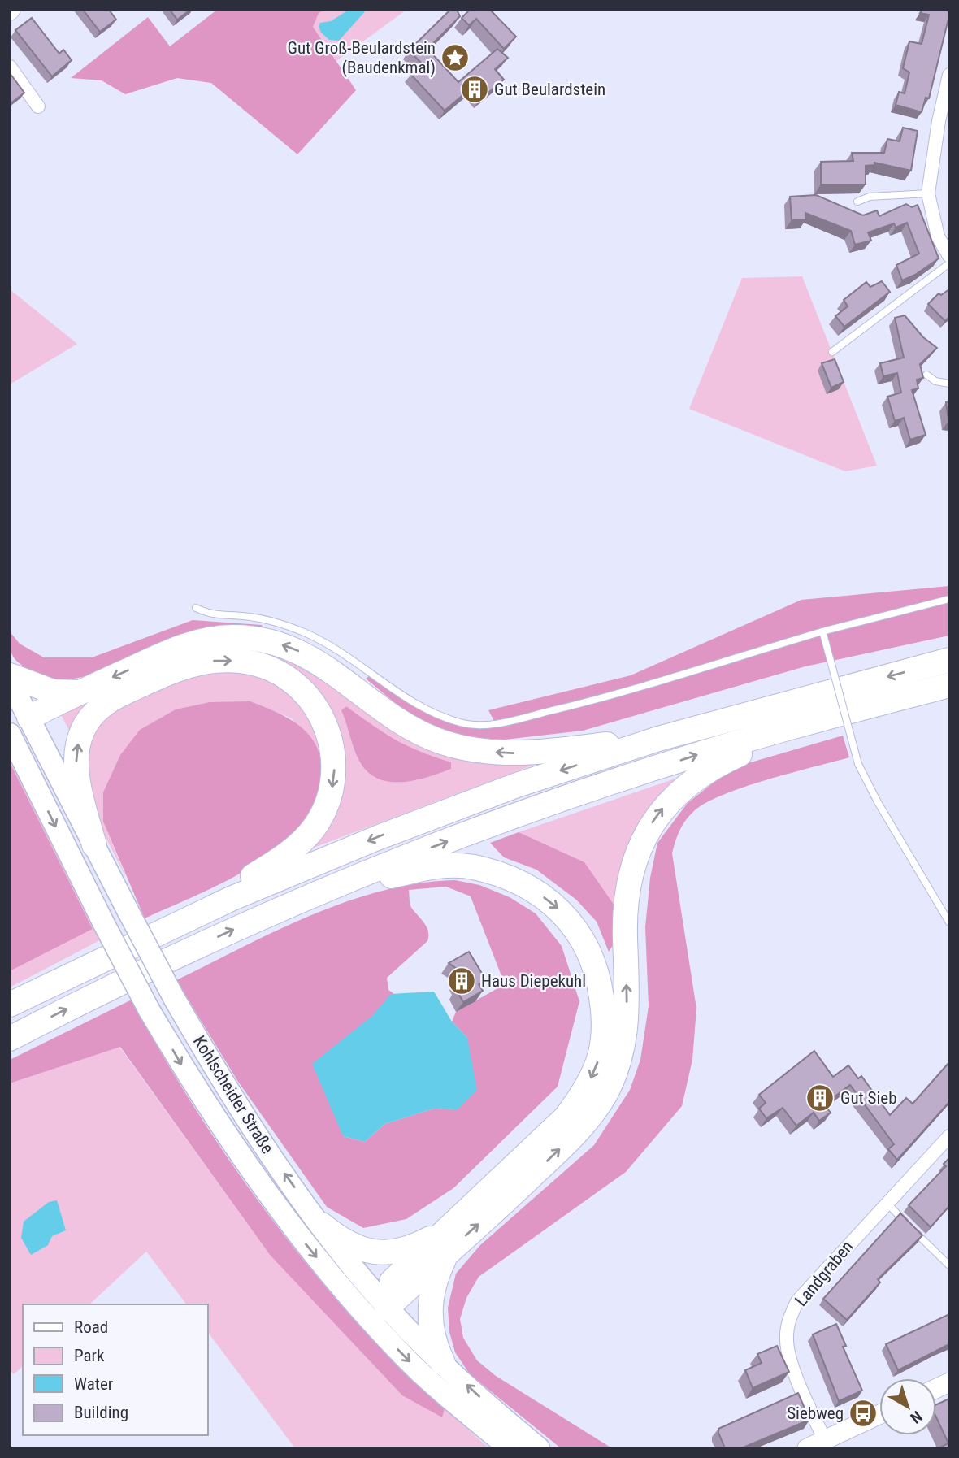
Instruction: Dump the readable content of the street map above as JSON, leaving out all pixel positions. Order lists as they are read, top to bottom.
{
  "streets": {
    "main road": ["Kohlscheider Straße"],
    "street": ["Landgraben"]
  },
  "places": {
    "place": ["Gut Groß-Beulardstein (Baudenkmal)"],
    "building": ["Gut Beulardstein", "Haus Diepekuhl", "Gut Sieb"],
    "bus stop": ["Siebweg"]
  },
  "legend": [
    "Road",
    "Park",
    "Water",
    "Building"
  ],
  "north": "bottom right"
}
